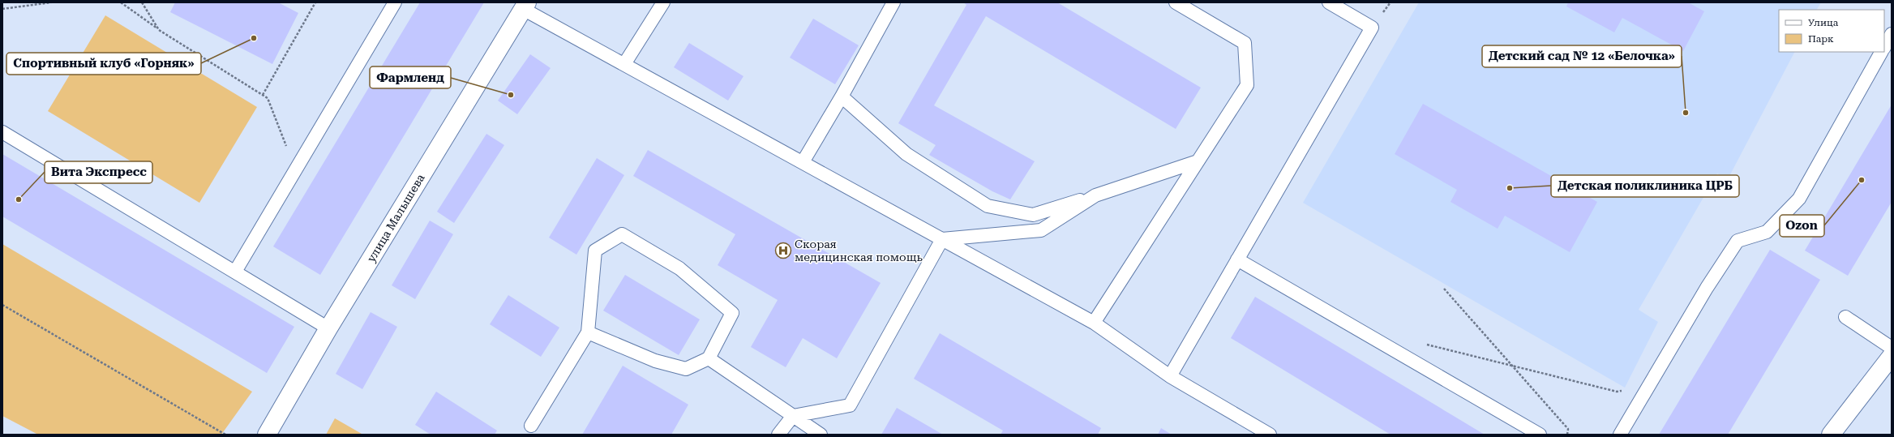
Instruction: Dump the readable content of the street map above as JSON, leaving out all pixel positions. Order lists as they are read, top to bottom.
{
  "streets": {
    "street": ["улица Малышева"]
  },
  "places": {
    "other": [
      "Спортивный клуб «Горняк»",
      "Фармленд",
      "Детский сад № 12 «Белочка»",
      "Ozon",
      "Детская поликлиника ЦРБ",
      "Вита Экспресс"
    ],
    "hospital": ["Скорая медицинская помощь"]
  },
  "legend": ["Улица", "Парк"]
}
